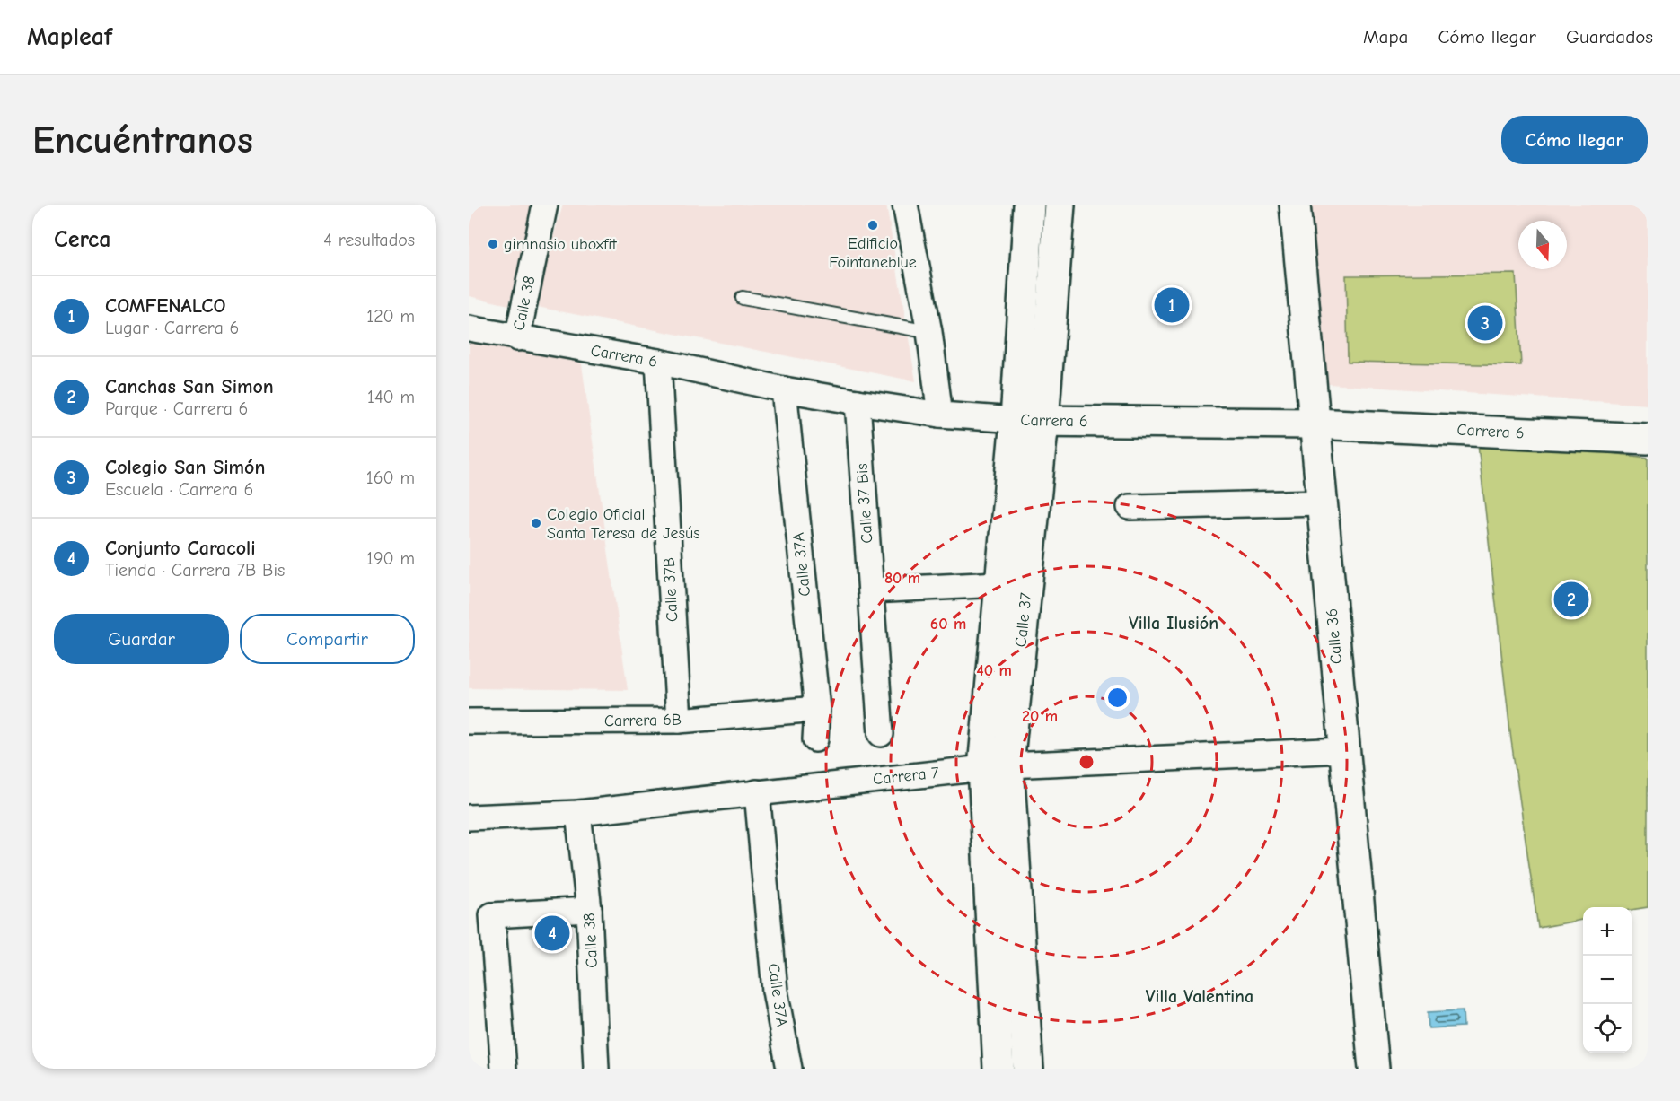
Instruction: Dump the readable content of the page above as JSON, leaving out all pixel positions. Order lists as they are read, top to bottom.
{
  "streets": {
    "main road": ["Carrera 6", "Calle 37", "Calle 36"],
    "street": [
      "Calle 38",
      "Calle 37 Bis",
      "Calle 37A",
      "Calle 37B",
      "Carrera 6B",
      "Carrera 7"
    ]
  },
  "crossings": [
    ["Calle 38", "Carrera 6"],
    ["Calle 38", "Carrera 7"],
    ["Carrera 6", "Calle 37 Bis"],
    ["Carrera 6", "Calle 37A"],
    ["Carrera 6", "Calle 37B"],
    ["Carrera 6", "Calle 37"],
    ["Carrera 6", "Calle 36"],
    ["Calle 37A", "Carrera 6B"],
    ["Calle 37A", "Carrera 7"],
    ["Calle 37B", "Carrera 6B"],
    ["Calle 37", "Carrera 7"],
    ["Calle 36", "Carrera 7"]
  ],
  "districts": ["Villa Ilusión", "Villa Valentina"],
  "places": ["Edificio Fointaneblue", "gimnasio uboxfit", "Colegio Oficial Santa Teresa de Jesús"],
  "north": "bottom",
  "page": {
    "header": "Mapleaf",
    "nav": ["Mapa", "Cómo llegar", "Guardados"],
    "buttons": [
      "Cómo llegar",
      ["Guardar", "Compartir"]
    ],
    "title": "Encuéntranos",
    "heading": ["Cerca", "4 resultados"],
    "list": [
      {
        "mark": "1",
        "name": "COMFENALCO",
        "note": "Lugar · Carrera 6",
        "value": "120 m"
      },
      {
        "mark": "2",
        "name": "Canchas San Simon",
        "note": "Parque · Carrera 6",
        "value": "140 m"
      },
      {
        "mark": "3",
        "name": "Colegio San Simón",
        "note": "Escuela · Carrera 6",
        "value": "160 m"
      },
      {
        "mark": "4",
        "name": "Conjunto Caracoli",
        "note": "Tienda · Carrera 7B Bis",
        "value": "190 m"
      }
    ],
    "pins": [
      "1",
      "3",
      "2",
      "4"
    ],
    "map_buttons": ["+", "−"]
  },
  "rings": [
    "80 m",
    "60 m",
    "40 m",
    "20 m"
  ]
}
